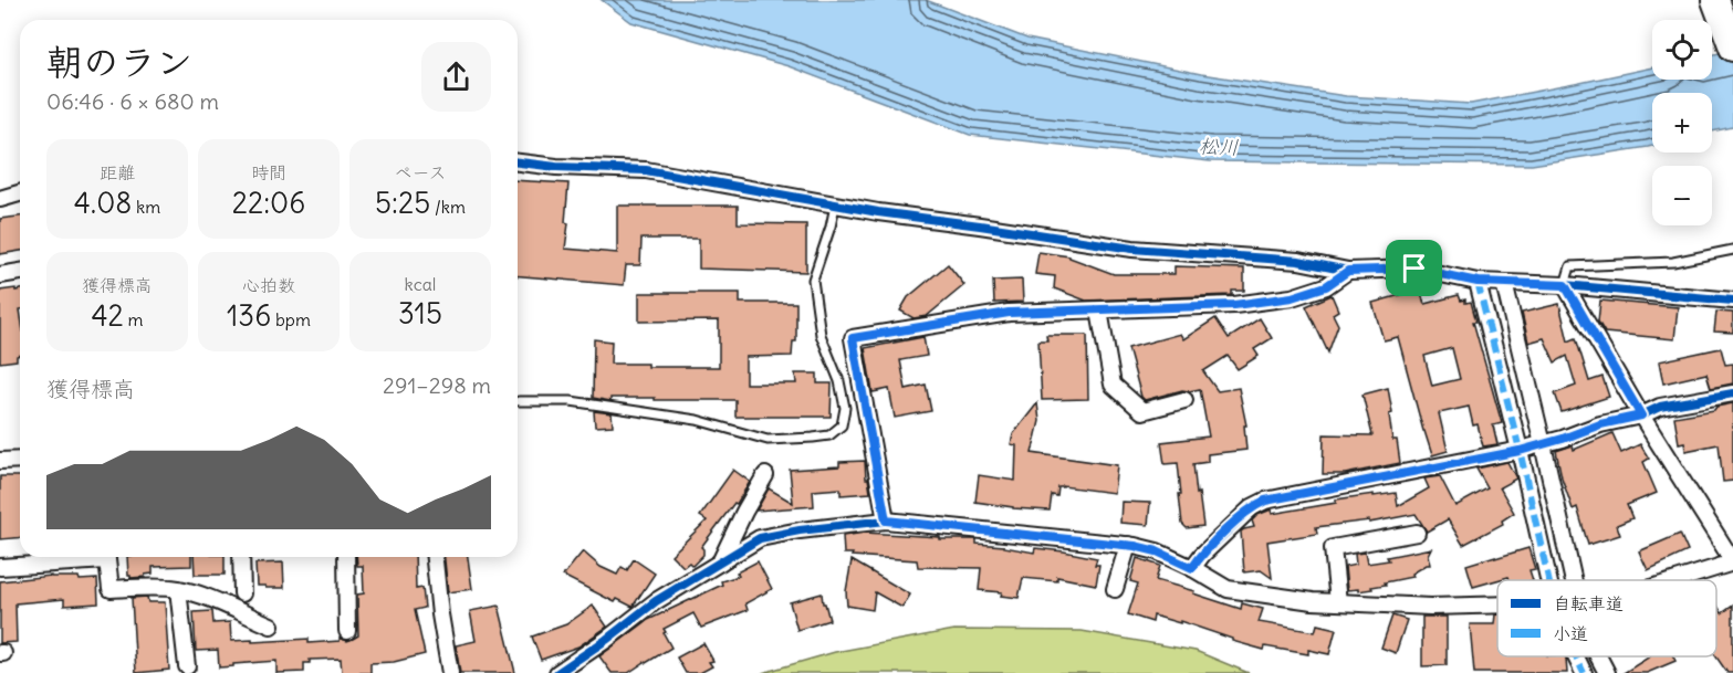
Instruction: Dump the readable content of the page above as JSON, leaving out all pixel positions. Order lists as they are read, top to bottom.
{
  "water": ["松川"],
  "legend": ["自転車道", "小道"],
  "page": {
    "map_buttons": ["+", "−"],
    "heading": ["朝のラン", "06:46 · 6 × 680 m"],
    "stats": [
      ["距離", "4.08 km"],
      ["時間", "22:06"],
      ["ペース", "5:25 /km"],
      ["獲得標高", "42 m"],
      ["心拍数", "136 bpm"],
      ["kcal", "315"]
    ],
    "chart": ["獲得標高", "291–298 m"]
  }
}
